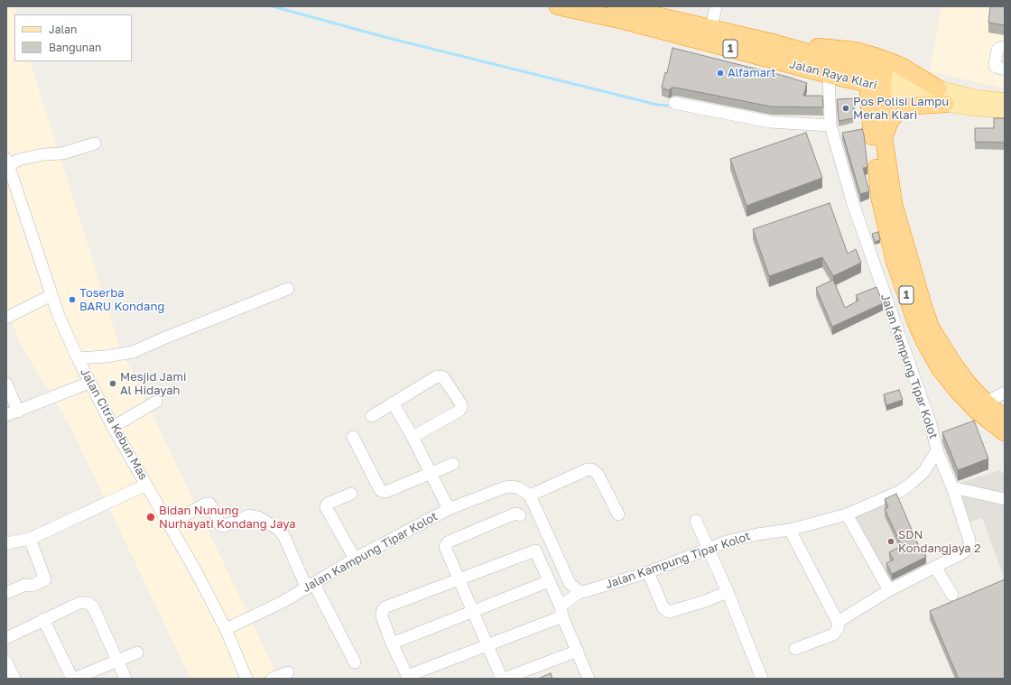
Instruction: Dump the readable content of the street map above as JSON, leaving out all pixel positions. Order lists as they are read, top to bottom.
{
  "streets": {
    "highway": ["1", "Jalan Raya Klari"],
    "street": ["Jalan Kampung Tipar Kolot", "Jalan Citra Kebun Mas"]
  },
  "crossings": [
    ["1", "Jalan Raya Klari"],
    ["Jalan Raya Klari", "Jalan Kampung Tipar Kolot"],
    ["Jalan Kampung Tipar Kolot", "Jalan Citra Kebun Mas"]
  ],
  "places": [
    "Alfamart",
    "Pos Polisi Lampu Merah Klari",
    "Toserba BARU Kondang",
    "Mesjid Jami Al Hidayah",
    "Bidan Nunung Nurhayati Kondang Jaya",
    "SDN Kondangjaya 2"
  ],
  "legend": ["Jalan", "Bangunan"]
}
